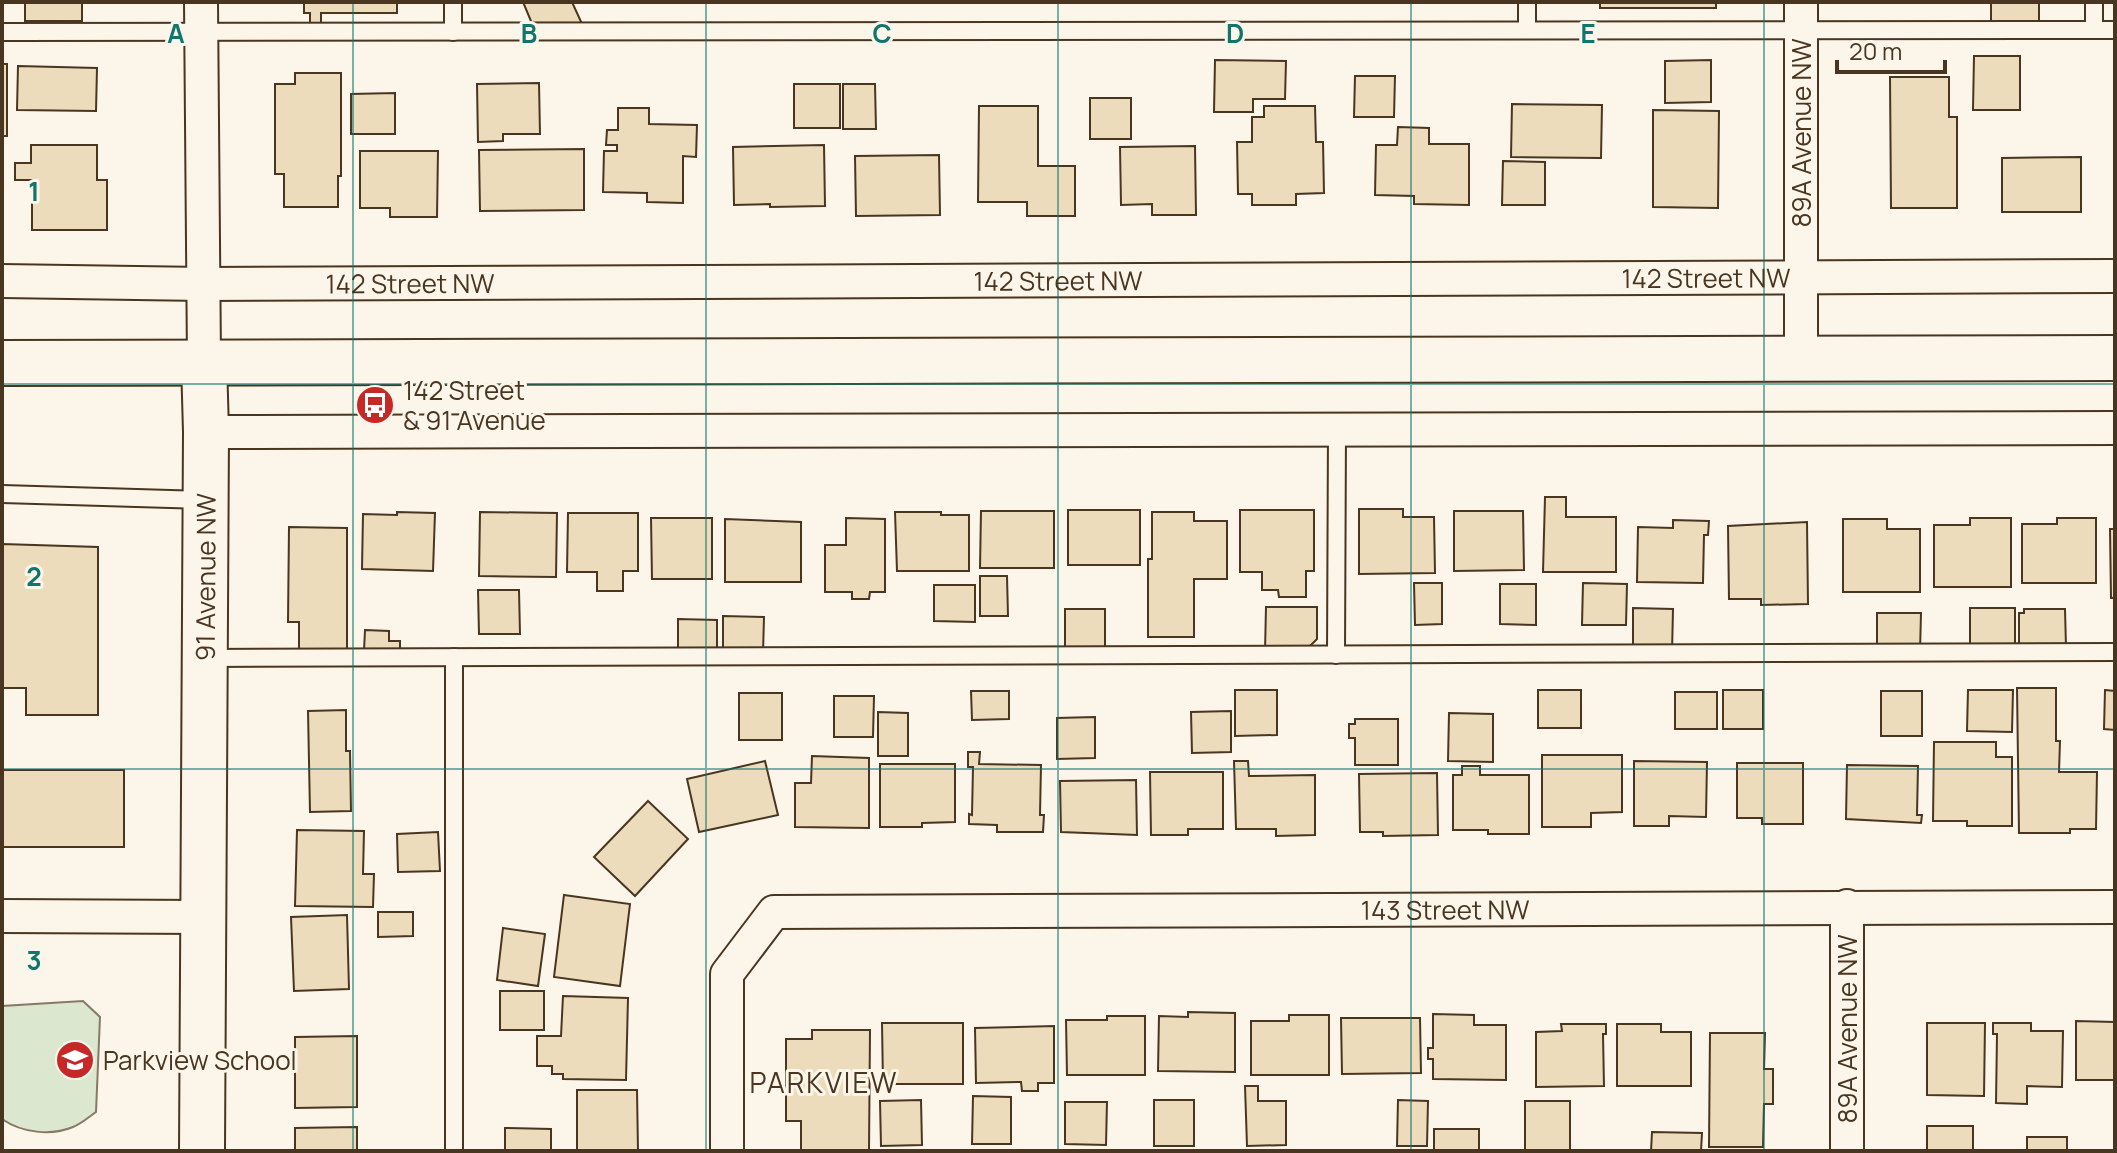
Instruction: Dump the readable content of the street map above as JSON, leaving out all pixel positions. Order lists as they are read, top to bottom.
{
  "streets": {
    "main road": ["91 Avenue NW"],
    "street": ["89A Avenue NW", "142 Street NW", "143 Street NW"]
  },
  "crossings": [
    ["89A Avenue NW", "142 Street NW"],
    ["89A Avenue NW", "143 Street NW"],
    ["142 Street NW", "91 Avenue NW"]
  ],
  "districts": ["PARKVIEW"],
  "places": {
    "bus stop": ["142 Street & 91 Avenue"],
    "school or university": ["Parkview School"]
  },
  "scale_bar": "20 m",
  "grid": {
    "columns": [
      "A",
      "B",
      "C",
      "D",
      "E"
    ],
    "rows": ["1", "2", "3"]
  }
}
